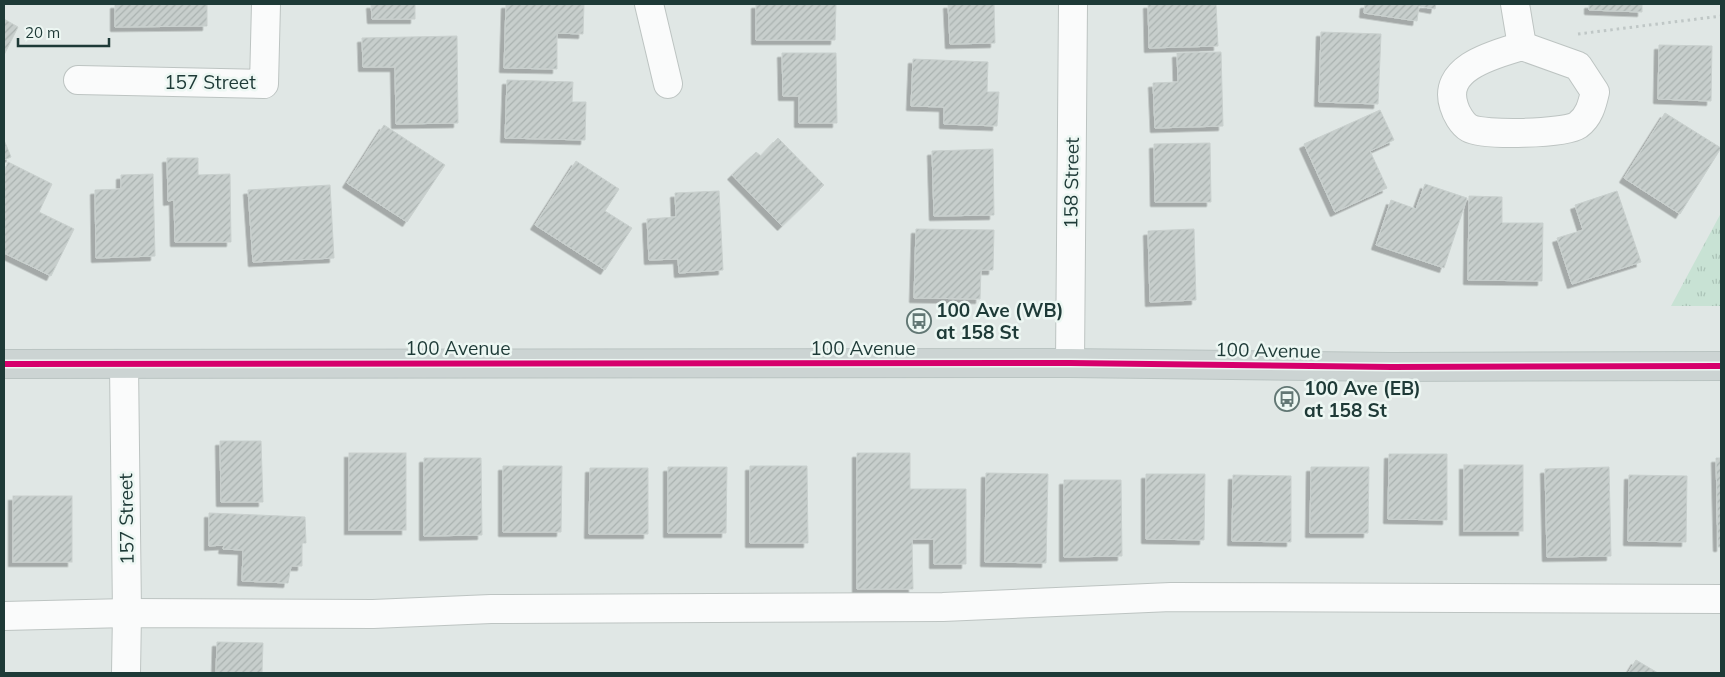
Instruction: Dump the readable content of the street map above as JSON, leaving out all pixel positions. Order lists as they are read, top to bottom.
{
  "streets": {
    "main road": ["100 Avenue"],
    "street": ["157 Street", "158 Street"]
  },
  "crossings": [
    ["157 Street", "100 Avenue"],
    ["158 Street", "100 Avenue"]
  ],
  "places": {
    "bus stop": ["100 Ave (WB) at 158 St", "100 Ave (EB) at 158 St"]
  },
  "scale_bar": "20 m"
}
